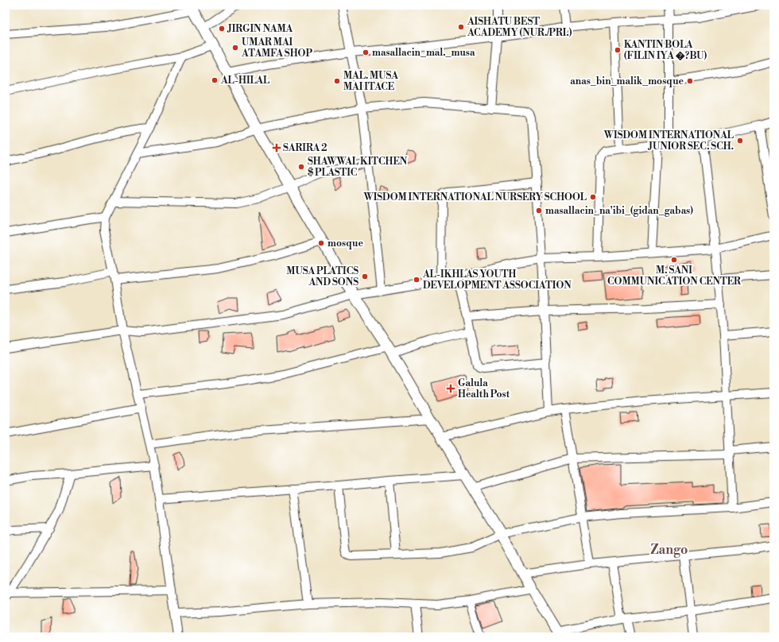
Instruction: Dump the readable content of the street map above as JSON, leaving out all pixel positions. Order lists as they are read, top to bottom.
{
  "districts": ["Zango"],
  "places": {
    "other": [
      "AISHATU BEST ACADEMY (NUR./PRI.)",
      "JIRGIN NAMA",
      "UMAR MAI ATAMFA SHOP",
      "KANTIN BOLA (FILIN IYA �?BU)",
      "masallacin_mal._musa",
      "AL-HILAL",
      "MAL. MUSA MAI ITACE",
      "anas_bin_malik_mosque",
      "WISDOM INTERNATIONAL JUNIOR SEC. SCH.",
      "SHAWWAL KITCHEN $ PLASTIC",
      "WISDOM INTERNATIONAL NURSERY SCHOOL",
      "masallacin_na'ibi_(gidan_gabas)",
      "mosque",
      "M. SANI COMMUNICATION CENTER",
      "MUSA PLATICS AND SONS",
      "AL-IKHLAS YOUTH DEVELOPMENT ASSOCIATION"
    ],
    "health": ["SARIRA 2", "Galula Health Post"]
  }
}
